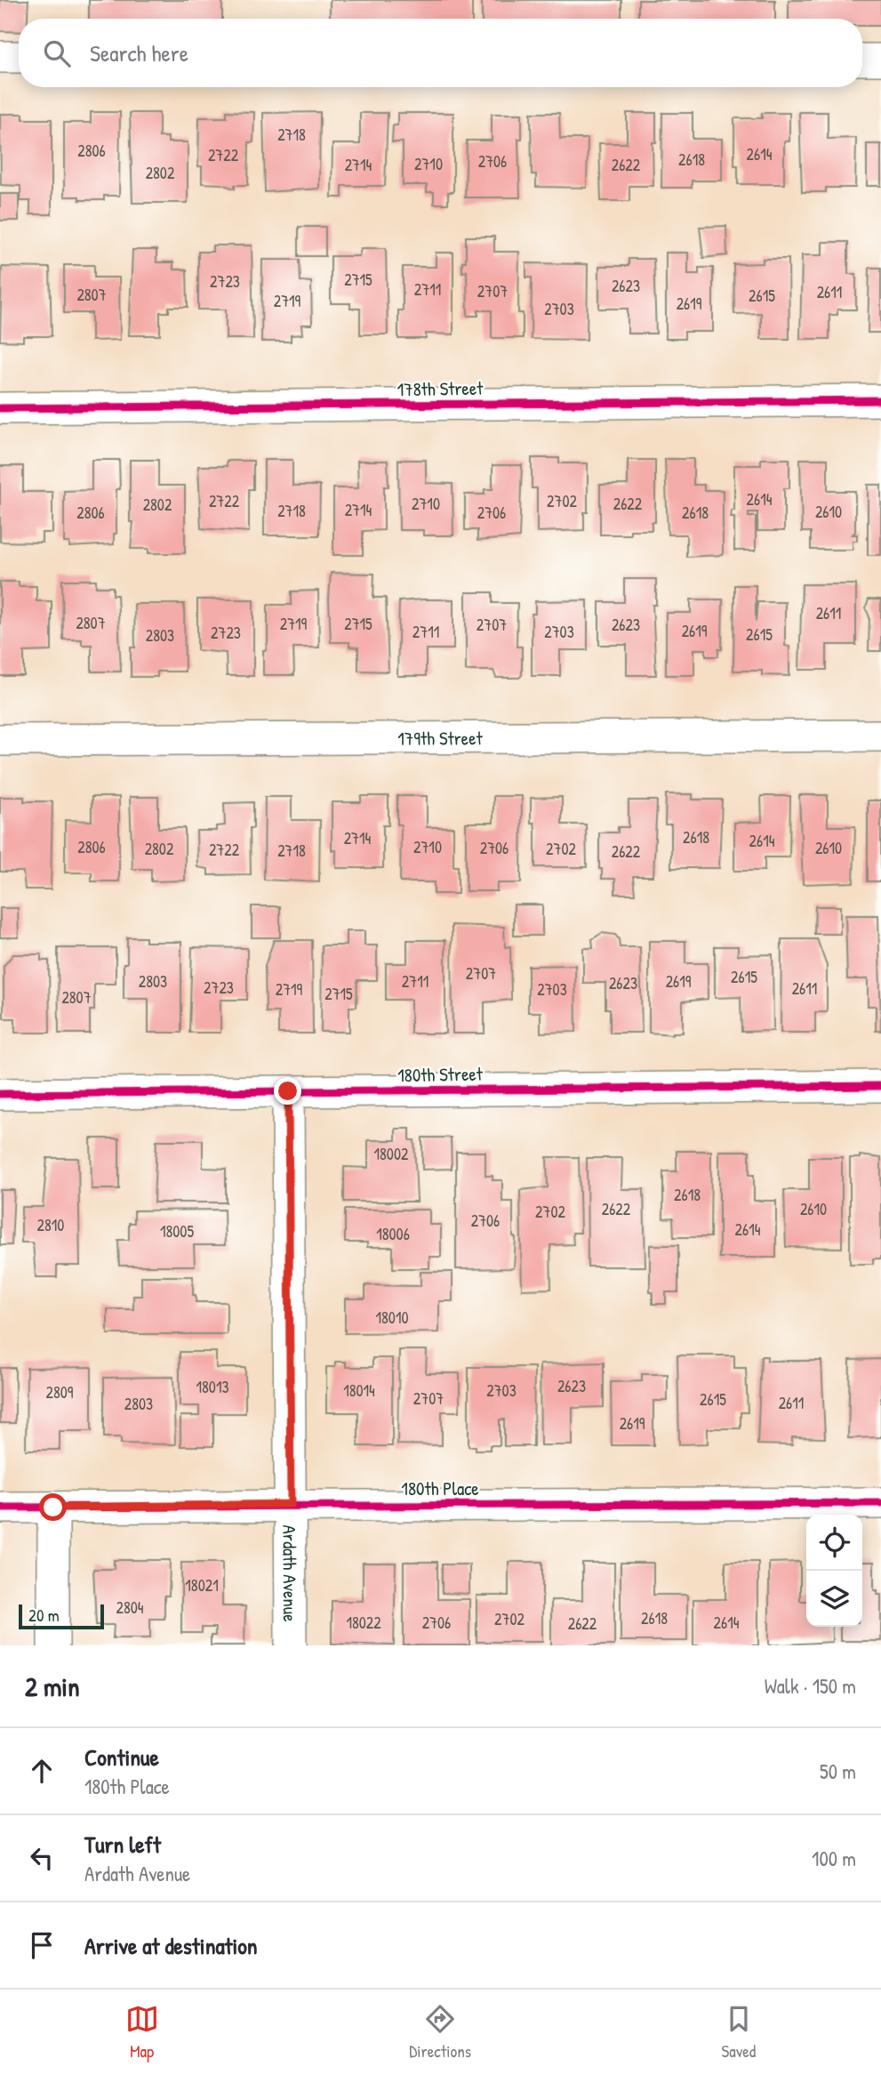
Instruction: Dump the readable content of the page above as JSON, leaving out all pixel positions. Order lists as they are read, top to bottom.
{
  "streets": {
    "street": [
      "178th Street",
      "179th Street",
      "180th Street",
      "180th Place",
      "Ardath Avenue"
    ]
  },
  "crossings": [
    ["180th Street", "Ardath Avenue"],
    ["180th Place", "Ardath Avenue"]
  ],
  "house_numbers": [
    "2718",
    "2806",
    "2614",
    "2722",
    "2618",
    "2706",
    "2710",
    "2714",
    "2622",
    "2802",
    "2715",
    "2723",
    "2623",
    "2711",
    "2707",
    "2611",
    "2807",
    "2615",
    "2719",
    "2619",
    "2703",
    "2614",
    "2722",
    "2702",
    "2710",
    "2622",
    "2802",
    "2714",
    "2718",
    "2610",
    "2806",
    "2706",
    "2618",
    "2611",
    "2807",
    "2719",
    "2715",
    "2707",
    "2623",
    "2619",
    "2711",
    "2703",
    "2723",
    "2615",
    "2803",
    "2618",
    "2714",
    "2614",
    "2806",
    "2710",
    "2706",
    "2610",
    "2802",
    "2702",
    "2722",
    "2718",
    "2622",
    "2707",
    "2615",
    "2803",
    "2711",
    "2619",
    "2623",
    "2723",
    "2611",
    "2719",
    "2703",
    "2715",
    "2807",
    "18002",
    "2618",
    "2622",
    "2610",
    "2702",
    "2706",
    "2810",
    "2614",
    "18005",
    "18006",
    "18010",
    "2623",
    "18013",
    "18014",
    "2703",
    "2809",
    "2707",
    "2615",
    "2611",
    "2803",
    "2619",
    "18021",
    "2804",
    "2618",
    "2702",
    "18022",
    "2706",
    "2614",
    "2622"
  ],
  "scale_bar": "20 m",
  "page": {
    "search": "Search here",
    "scale": "20 m",
    "heading": ["2 min", "Walk · 150 m"],
    "list": [
      ["Continue", "180th Place", "50 m"],
      ["Turn left", "Ardath Avenue", "100 m"],
      "Arrive at destination"
    ],
    "nav": ["Map", "Directions", "Saved"]
  }
}
